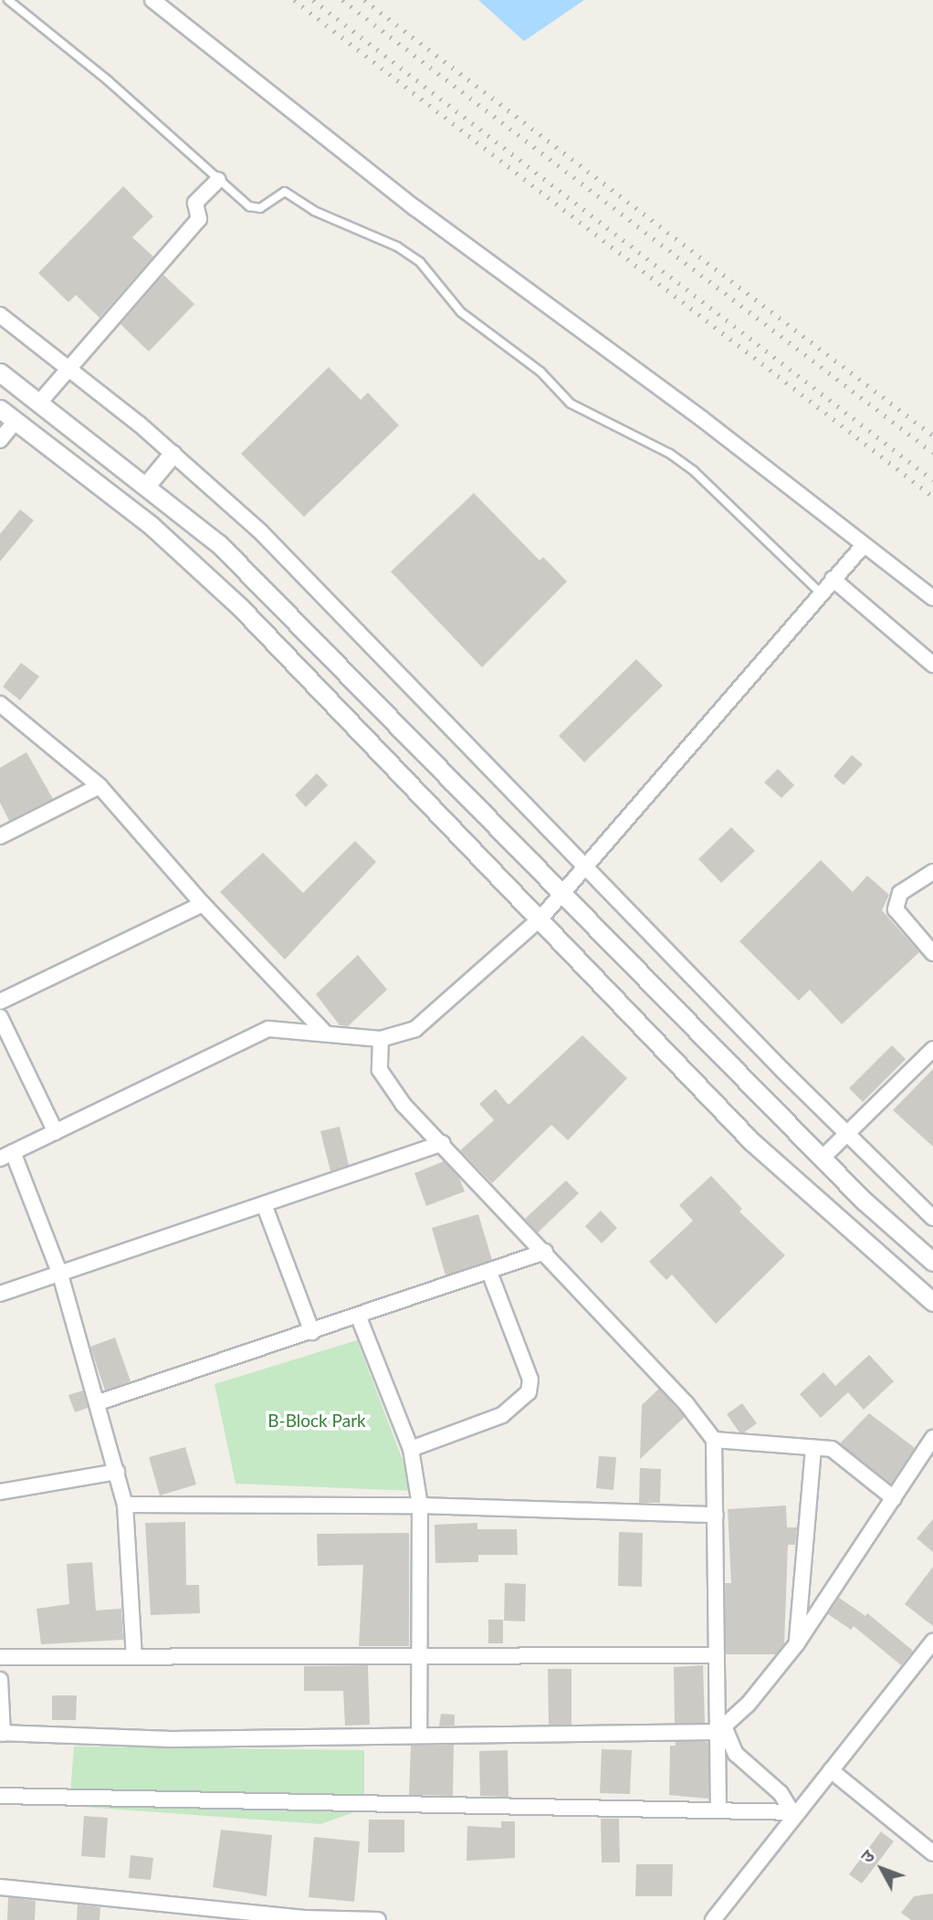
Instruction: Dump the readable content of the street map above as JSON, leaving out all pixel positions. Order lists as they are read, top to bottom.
{
  "parks": ["B-Block Park"],
  "north": "top left"
}
